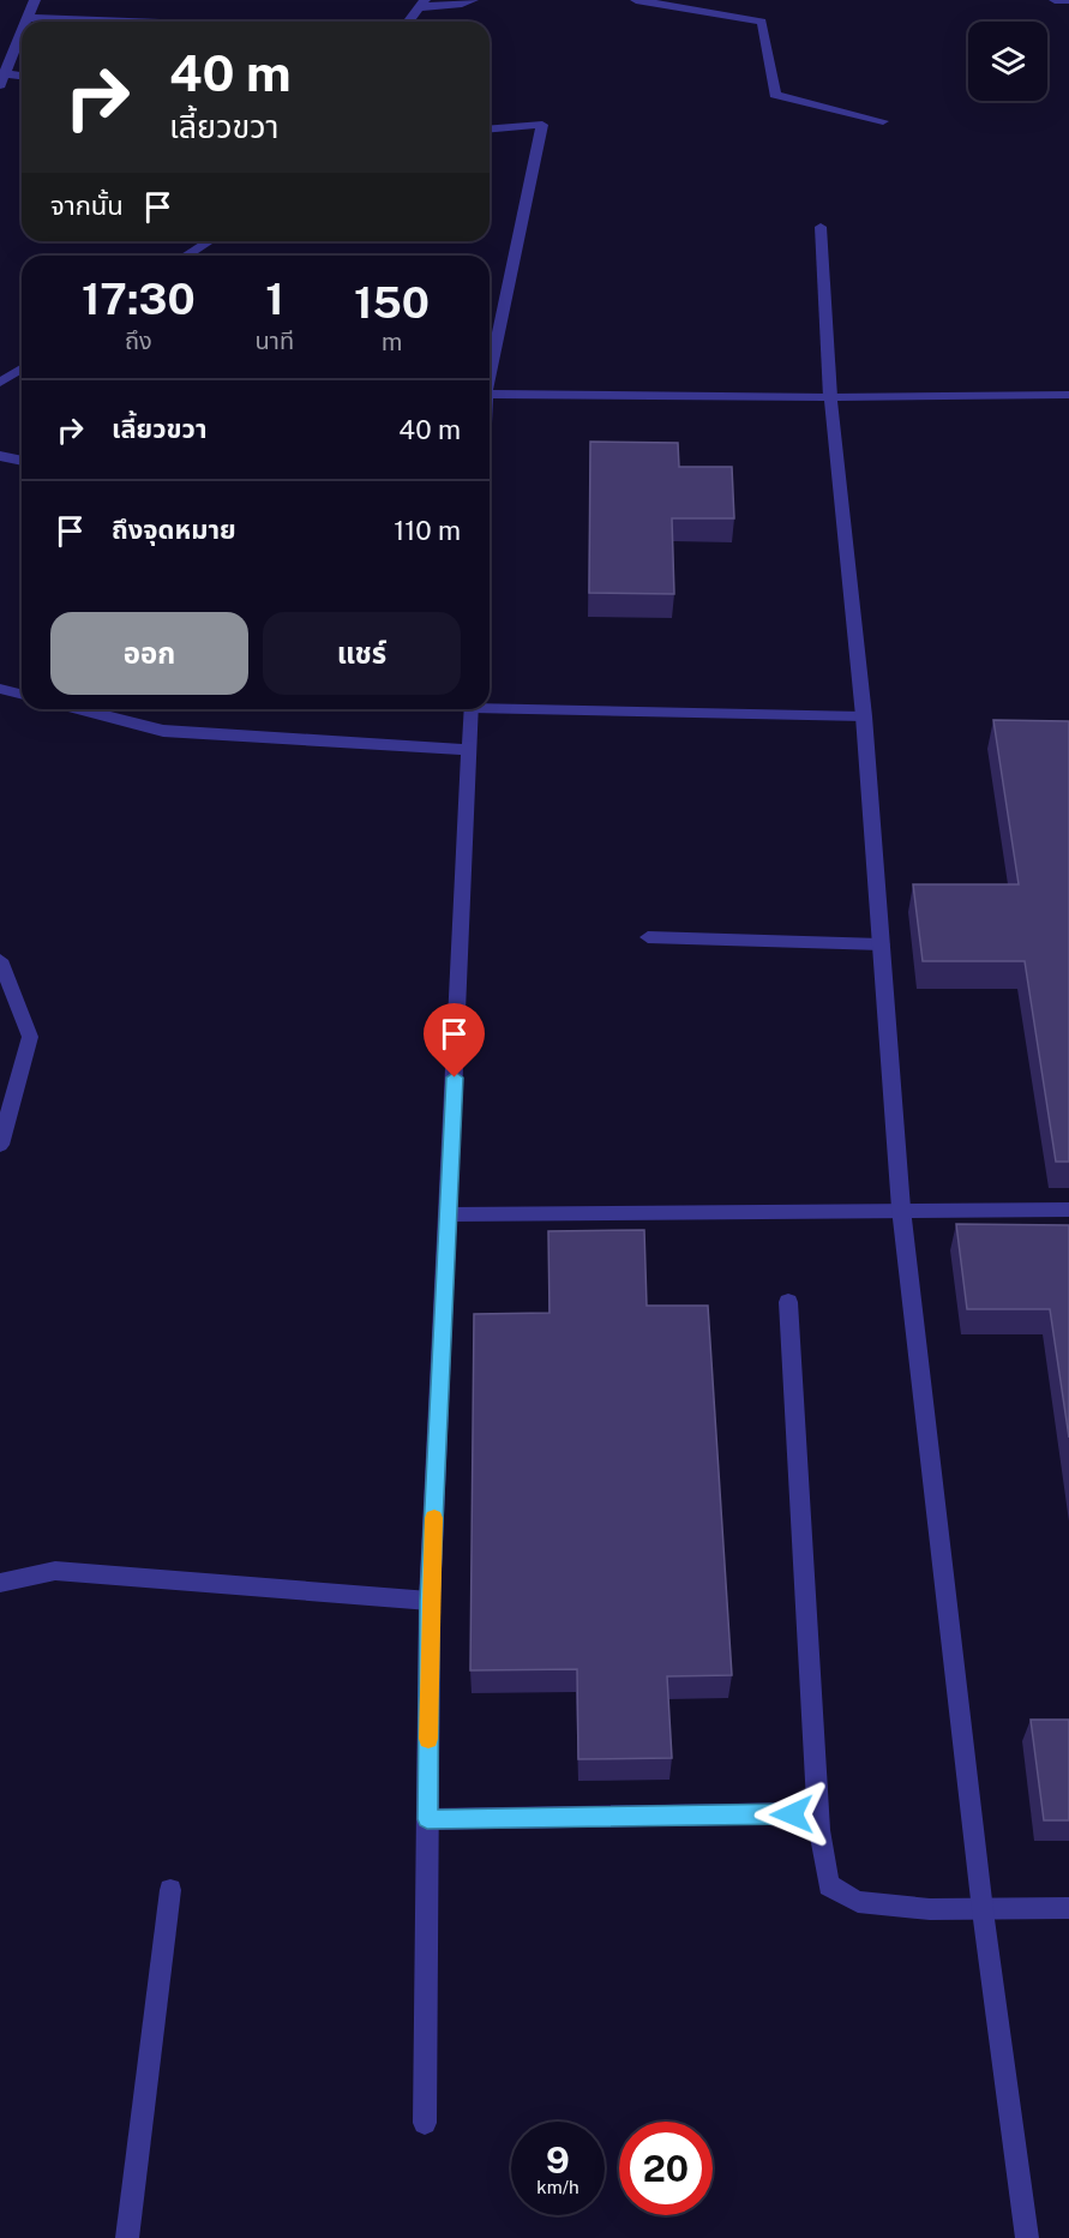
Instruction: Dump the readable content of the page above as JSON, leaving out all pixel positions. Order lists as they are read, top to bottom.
{
  "page": {
    "turn": ["40 m", "เลี้ยวขวา"],
    "then": "จากนั้น",
    "eta": [
      "17:30",
      "ถึง",
      "1",
      "นาที",
      "150",
      "m"
    ],
    "list": [
      {
        "name": "เลี้ยวขวา",
        "value": "40 m"
      },
      {
        "name": "ถึงจุดหมาย",
        "value": "110 m"
      }
    ],
    "buttons": ["ออก", "แชร์"],
    "speed": "9 km/h",
    "limit": "20"
  }
}
